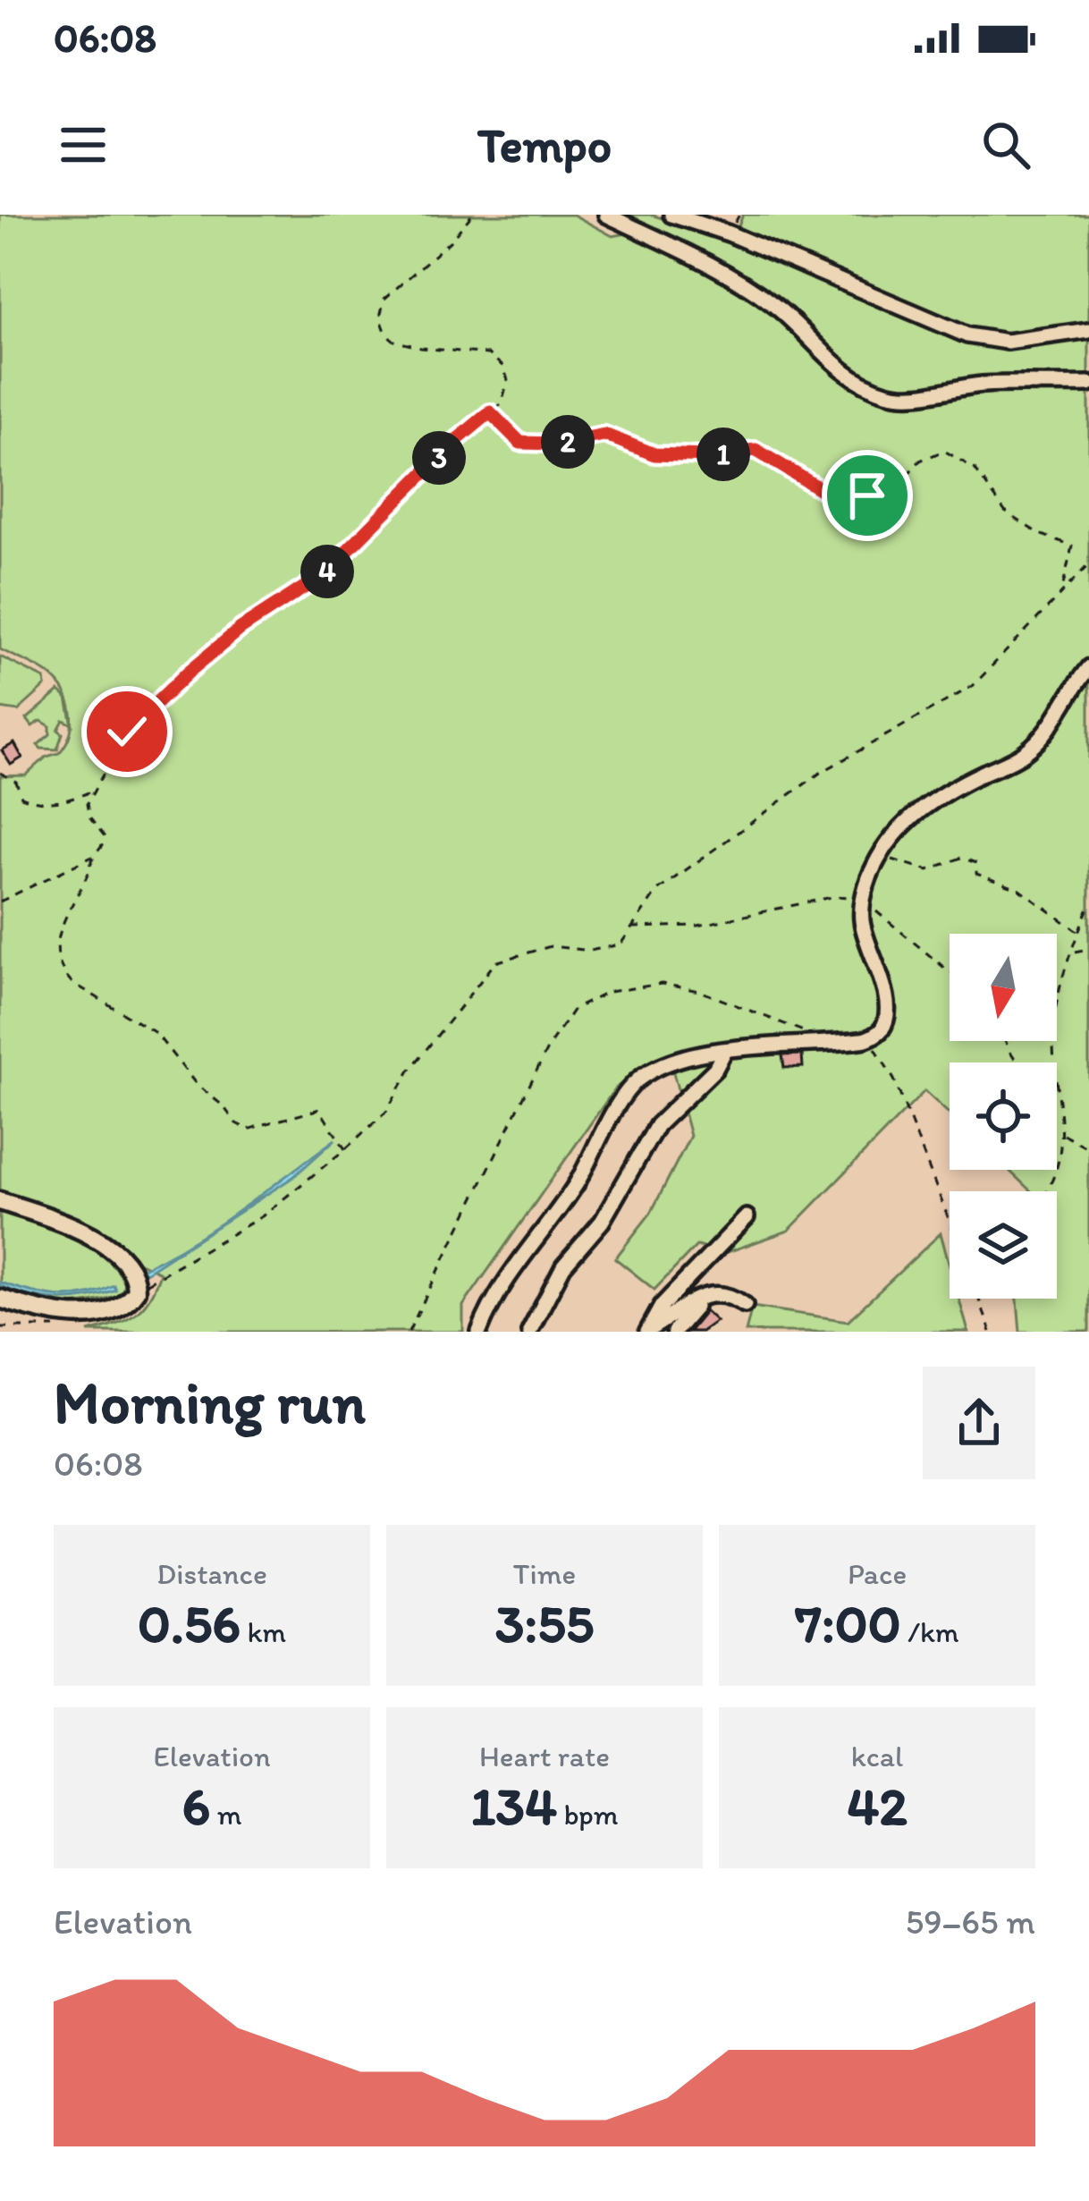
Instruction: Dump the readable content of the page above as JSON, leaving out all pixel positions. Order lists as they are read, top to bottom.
{
  "north": "bottom",
  "page": {
    "status": "06:08",
    "header": "Tempo",
    "pins": [
      "2",
      "1",
      "3",
      "4"
    ],
    "heading": ["Morning run", "06:08"],
    "stats": [
      ["Distance", "0.56 km"],
      ["Time", "3:55"],
      ["Pace", "7:00 /km"],
      ["Elevation", "6 m"],
      ["Heart rate", "134 bpm"],
      ["kcal", "42"]
    ],
    "chart": ["Elevation", "59–65 m"]
  }
}
